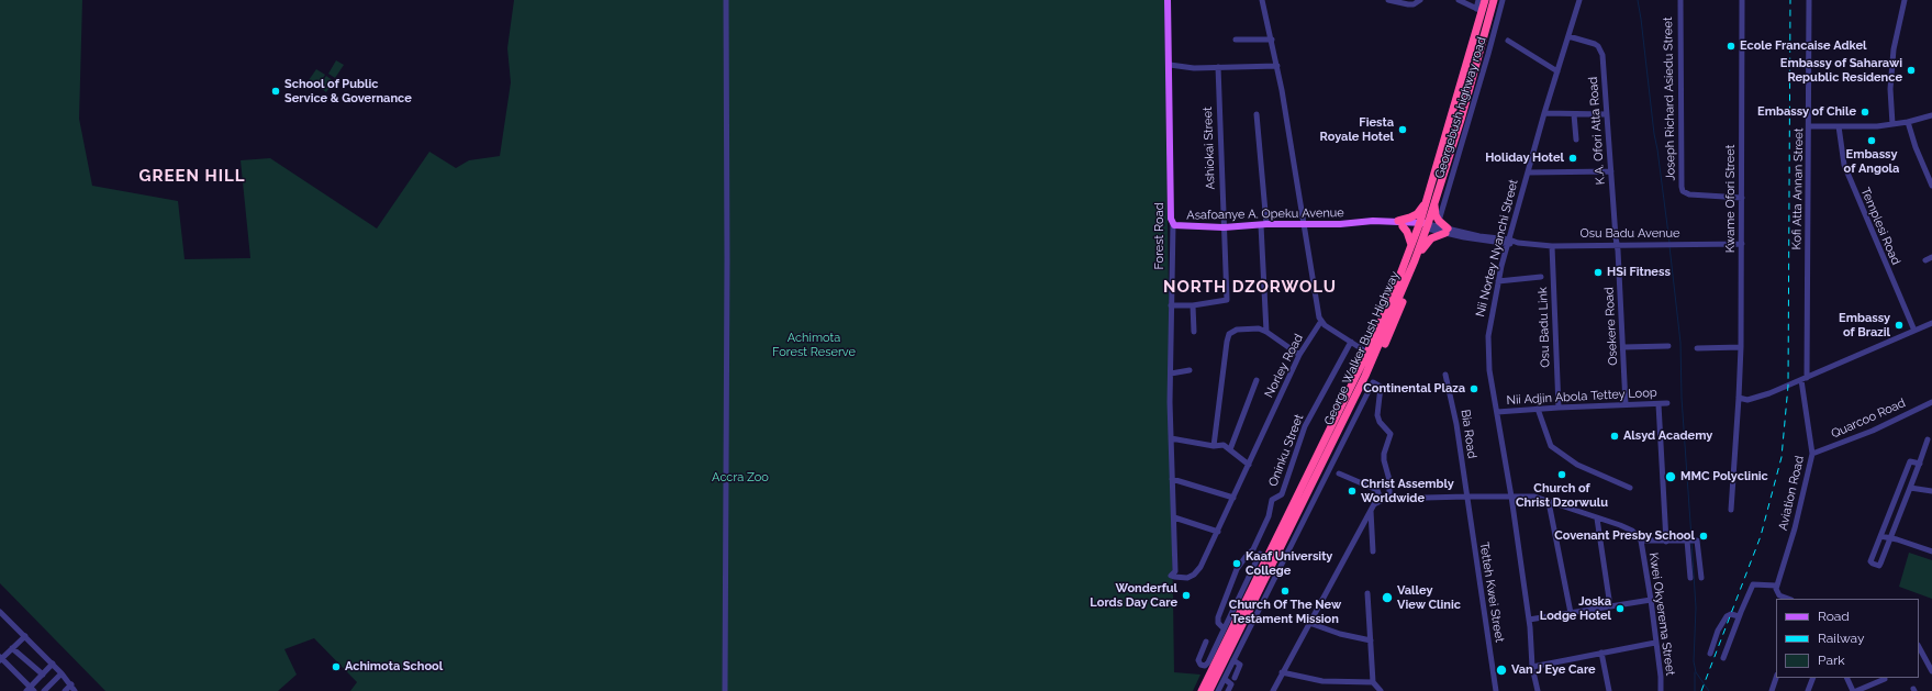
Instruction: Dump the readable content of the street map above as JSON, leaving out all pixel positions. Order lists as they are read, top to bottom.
{
  "streets": {
    "highway": ["George Walker Bush Highway"],
    "main road": ["Asafoanye A. Opeku Avenue", "Forest Road"],
    "street": [
      "Joseph Richard Asiedu Street",
      "Georgebush highway road",
      "K.A. Ofori Atta Road",
      "Ashiokai Street",
      "Kofi Atta Annan Street",
      "Kwame Ofori Street",
      "Templesi Road",
      "Osu Badu Avenue",
      "Nii Nortey Nyanchi Street",
      "Osekere Road",
      "Osu Badu Link",
      "Norley Road",
      "Nii Adjin Abola Tettey Loop",
      "Quarcoo Road",
      "Bia Road",
      "Oninku Street",
      "Aviation Road",
      "Tetteh Kwei Street",
      "Kwei Okyerema Street"
    ]
  },
  "crossings": [
    ["Joseph Richard Asiedu Street", "Kwame Ofori Street"],
    ["K.A. Ofori Atta Road", "Osu Badu Avenue"],
    ["K.A. Ofori Atta Road", "Nii Nortey Nyanchi Street"],
    ["K.A. Ofori Atta Road", "Osekere Road"],
    ["Ashiokai Street", "Asafoanye A. Opeku Avenue"],
    ["Kofi Atta Annan Street", "Aviation Road"],
    ["Kwame Ofori Street", "Osu Badu Avenue"],
    ["Asafoanye A. Opeku Avenue", "Osu Badu Avenue"],
    ["Asafoanye A. Opeku Avenue", "Forest Road"],
    ["Asafoanye A. Opeku Avenue", "George Walker Bush Highway"],
    ["Osu Badu Avenue", "Nii Nortey Nyanchi Street"],
    ["Osu Badu Avenue", "Osekere Road"],
    ["Osu Badu Avenue", "Osu Badu Link"],
    ["Osu Badu Avenue", "George Walker Bush Highway"],
    ["Forest Road", "Norley Road"],
    ["Nii Nortey Nyanchi Street", "Nii Adjin Abola Tettey Loop"],
    ["Osekere Road", "Nii Adjin Abola Tettey Loop"],
    ["Osu Badu Link", "Nii Adjin Abola Tettey Loop"],
    ["Quarcoo Road", "Aviation Road"],
    ["Bia Road", "Tetteh Kwei Street"]
  ],
  "districts": ["GREEN HILL", "NORTH DZORWOLU"],
  "parks": ["Achimota Forest Reserve", "Accra Zoo"],
  "places": [
    "Ecole Francaise Adkel",
    "Embassy of Saharawi Republic Residence",
    "School of Public Service & Governance",
    "Embassy of Chile",
    "Fiesta Royale Hotel",
    "Embassy of Angola",
    "Holiday Hotel",
    "HSi Fitness",
    "Embassy of Brazil",
    "Continental Plaza",
    "Alsyd Academy",
    "Church of Christ Dzorwulu",
    "MMC Polyclinic",
    "Christ Assembly Worldwide",
    "Covenant Presby School",
    "Kaaf University College",
    "Church Of The New Testament Mission",
    "Wonderful Lords Day Care",
    "Valley View Clinic",
    "Joska Lodge Hotel",
    "Achimota School",
    "Van J Eye Care"
  ],
  "legend": ["Road", "Railway", "Park"]
}
